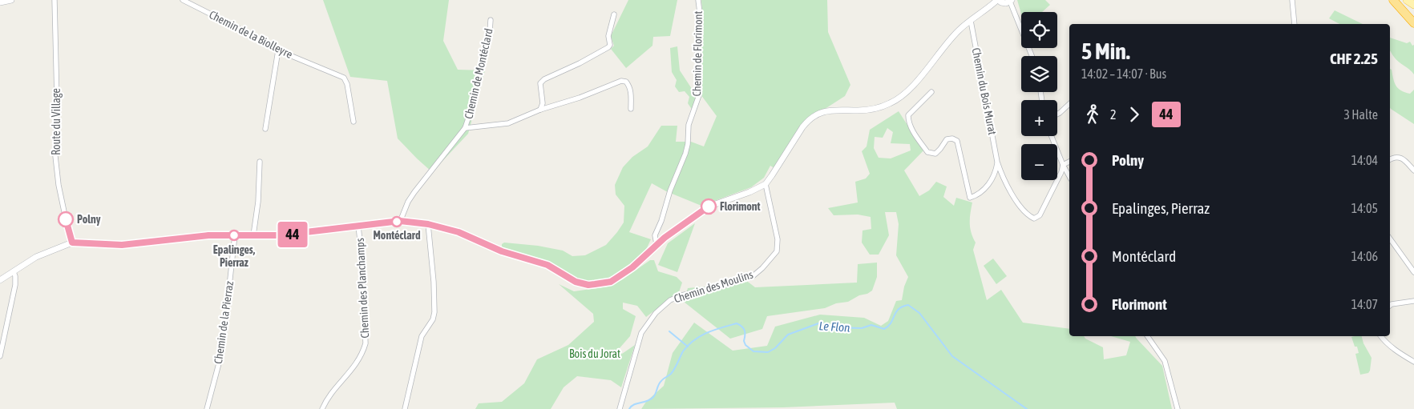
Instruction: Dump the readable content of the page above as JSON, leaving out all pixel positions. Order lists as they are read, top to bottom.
{
  "streets": {
    "street": [
      "Chemin de la Biolleyre",
      "Chemin de Florimont",
      "Chemin de Montéclard",
      "Chemin du Bois Murat",
      "Route du Village",
      "Chemin des Moulins",
      "Chemin des Planchamps",
      "Chemin de la Pierraz"
    ]
  },
  "water": ["Le Flon"],
  "parks": ["Bois du Jorat"],
  "places": [
    "Florimont",
    "Polny",
    "Montéclard",
    "Epalinges, Pierraz"
  ],
  "lines": ["bus line 44"],
  "page": {
    "on_map": "44",
    "map_buttons": ["+", "−"],
    "heading": ["5 Min.", "14:02 – 14:07 · Bus", "CHF 2.25"],
    "legs": ["2", "44", "3 Halte"],
    "list": [
      {
        "name": "Polny",
        "value": "14:04"
      },
      {
        "name": "Epalinges, Pierraz",
        "value": "14:05"
      },
      {
        "name": "Montéclard",
        "value": "14:06"
      },
      {
        "name": "Florimont",
        "value": "14:07"
      }
    ]
  }
}
